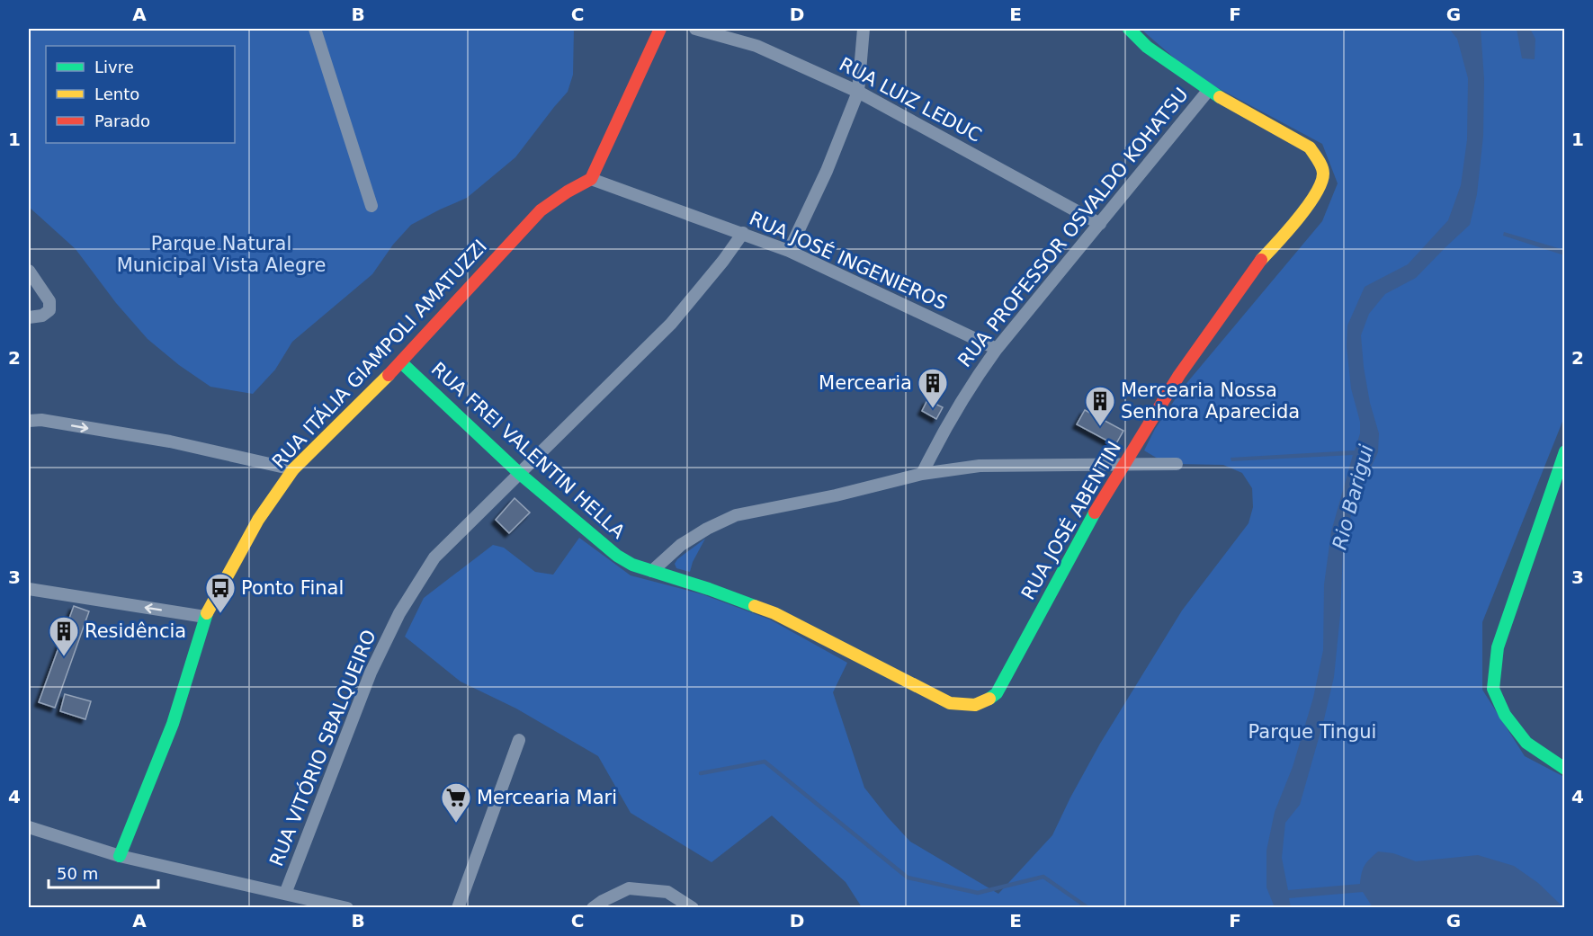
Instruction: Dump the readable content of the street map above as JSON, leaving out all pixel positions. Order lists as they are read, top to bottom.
{
  "streets": {
    "street": [
      "RUA LUIZ LEDUC",
      "RUA PROFESSOR OSVALDO KOHATSU",
      "RUA JOSÉ INGENIEROS",
      "RUA ITÁLIA GIAMPOLI AMATUZZI",
      "RUA FREI VALENTIN HELLA",
      "RUA JOSÉ ABENTIN",
      "RUA VITÓRIO SBALQUEIRO"
    ]
  },
  "crossings": [
    ["RUA LUIZ LEDUC", "RUA PROFESSOR OSVALDO KOHATSU"],
    ["RUA PROFESSOR OSVALDO KOHATSU", "RUA JOSÉ INGENIEROS"],
    ["RUA PROFESSOR OSVALDO KOHATSU", "RUA JOSÉ ABENTIN"],
    ["RUA JOSÉ INGENIEROS", "RUA ITÁLIA GIAMPOLI AMATUZZI"],
    ["RUA JOSÉ INGENIEROS", "RUA VITÓRIO SBALQUEIRO"],
    ["RUA ITÁLIA GIAMPOLI AMATUZZI", "RUA FREI VALENTIN HELLA"],
    ["RUA FREI VALENTIN HELLA", "RUA JOSÉ ABENTIN"],
    ["RUA FREI VALENTIN HELLA", "RUA VITÓRIO SBALQUEIRO"]
  ],
  "water": ["Rio Barigui"],
  "parks": ["Parque Natural Municipal Vista Alegre", "Parque Tingui"],
  "places": {
    "building": ["Mercearia", "Mercearia Nossa Senhora Aparecida", "Residência"],
    "bus stop": ["Ponto Final"],
    "supermarket": ["Mercearia Mari"]
  },
  "legend": ["Livre", "Lento", "Parado"],
  "scale_bar": "50 m",
  "grid": {
    "columns": [
      "A",
      "B",
      "C",
      "D",
      "E",
      "F",
      "G"
    ],
    "rows": [
      "1",
      "2",
      "3",
      "4"
    ]
  }
}
